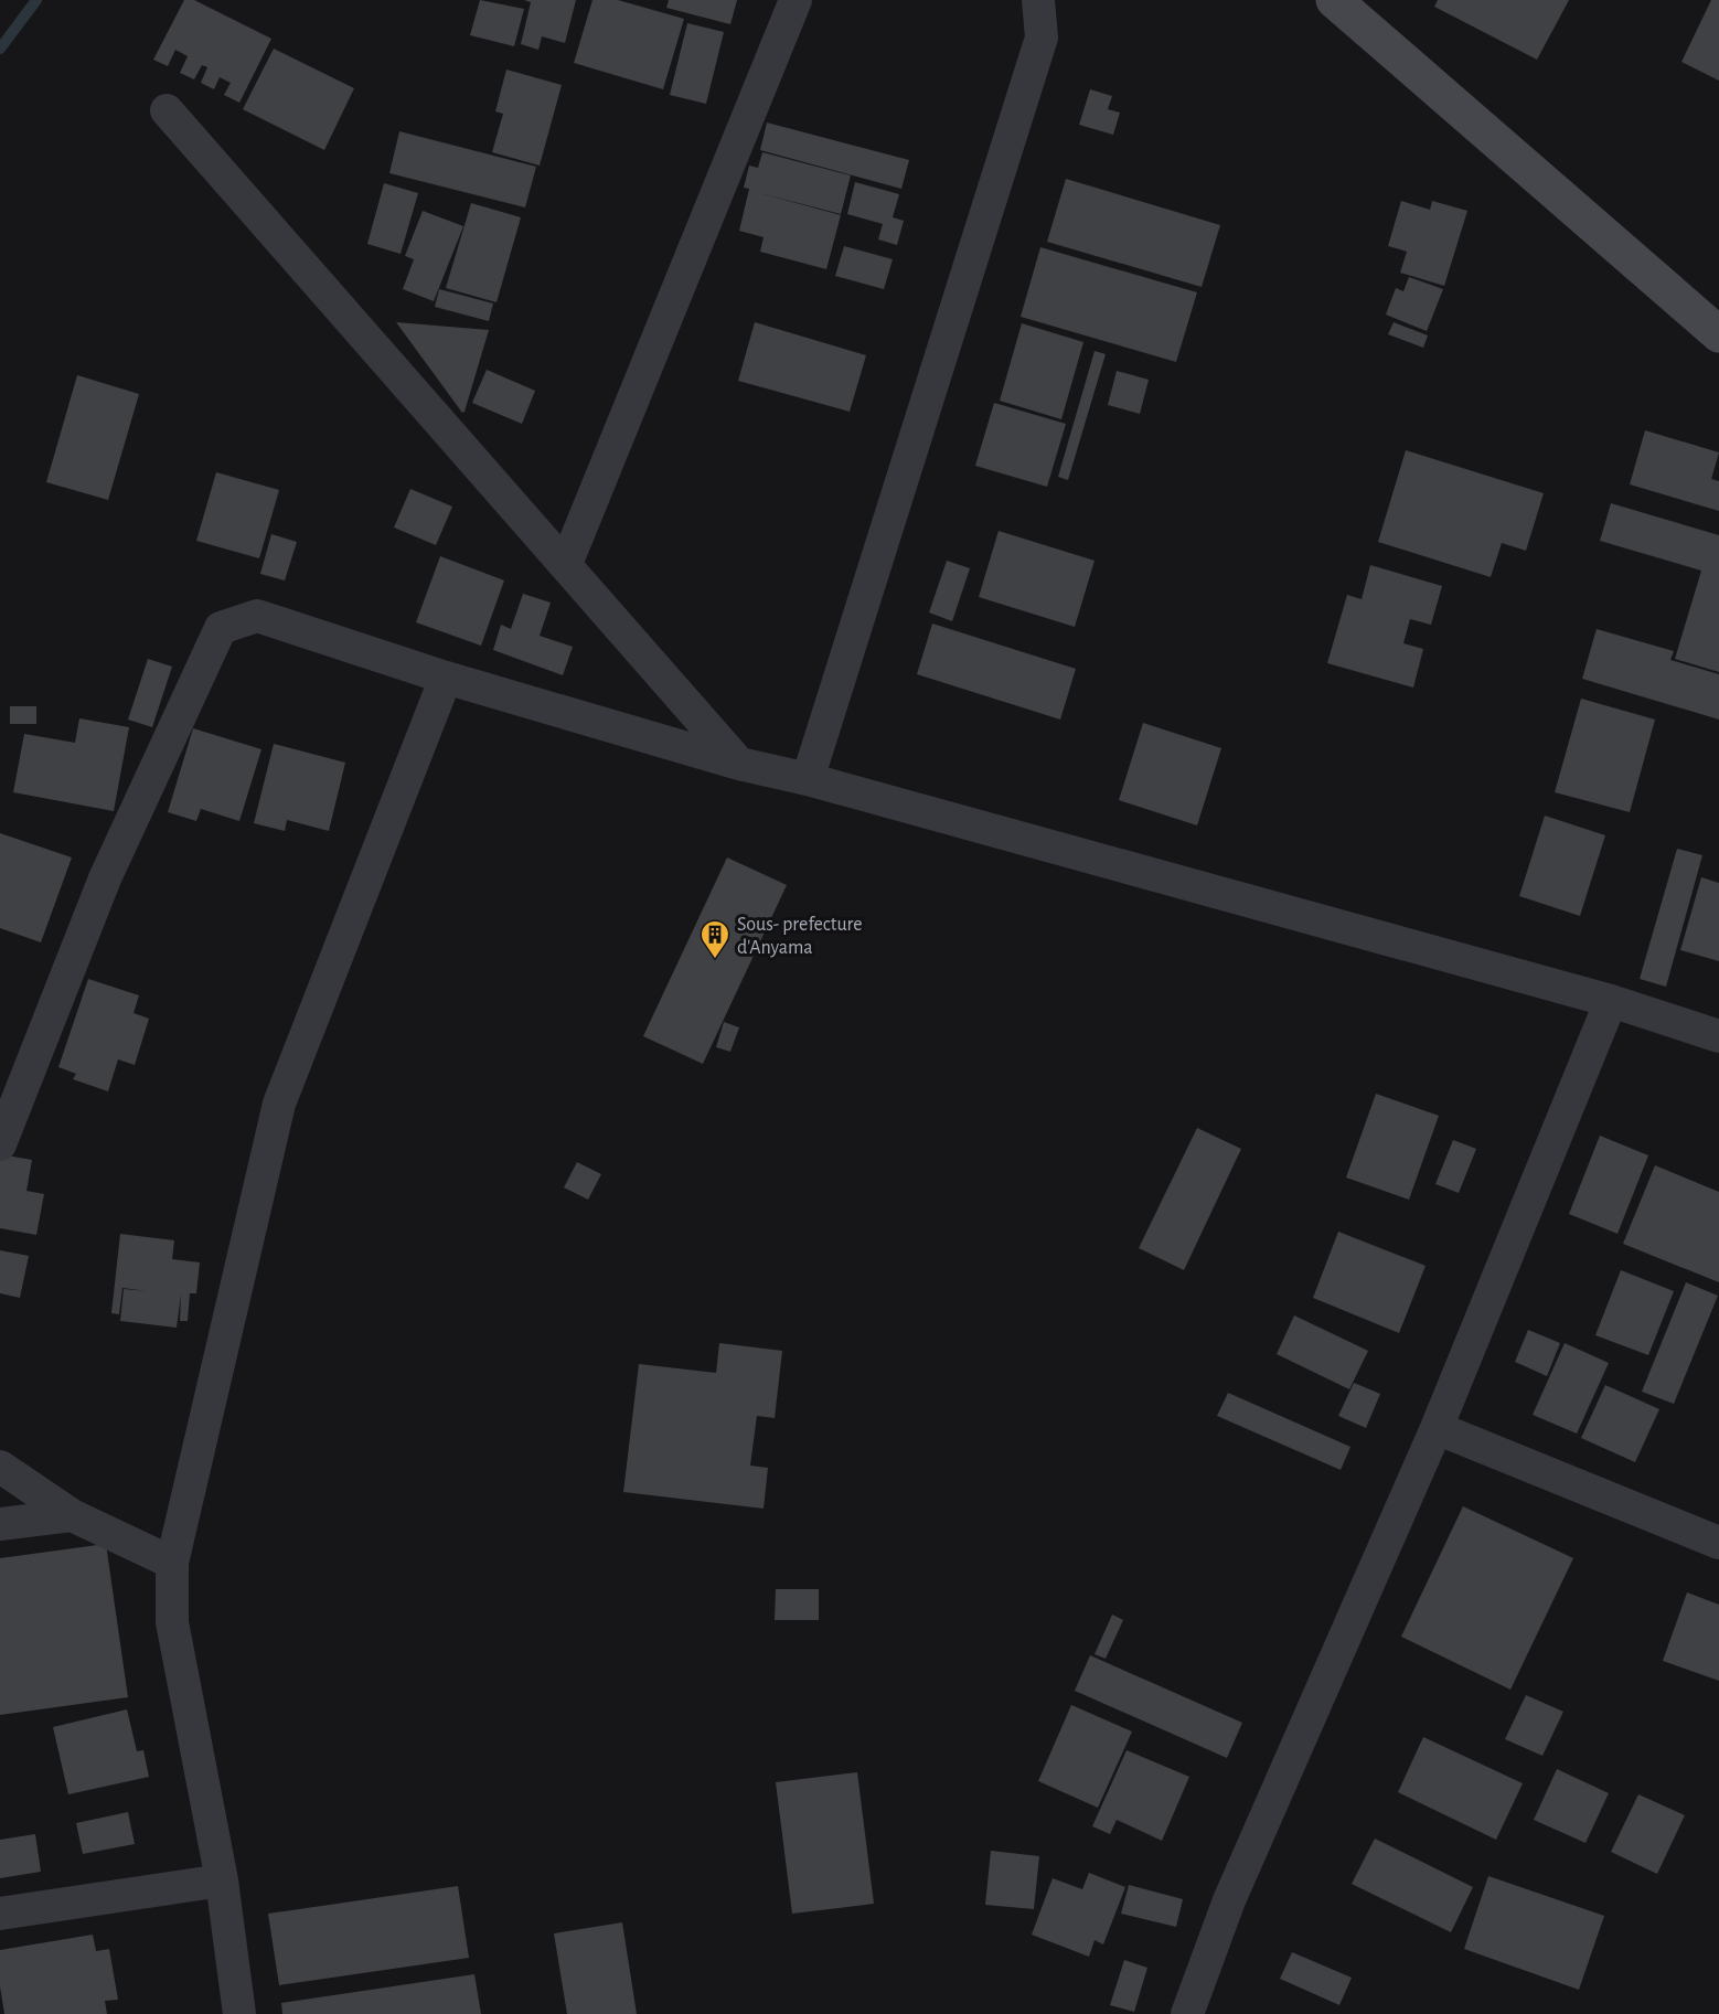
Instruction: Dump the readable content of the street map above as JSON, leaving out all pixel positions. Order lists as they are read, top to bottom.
{
  "places": {
    "building": ["Sous- prefecture d'Anyama"]
  }
}
